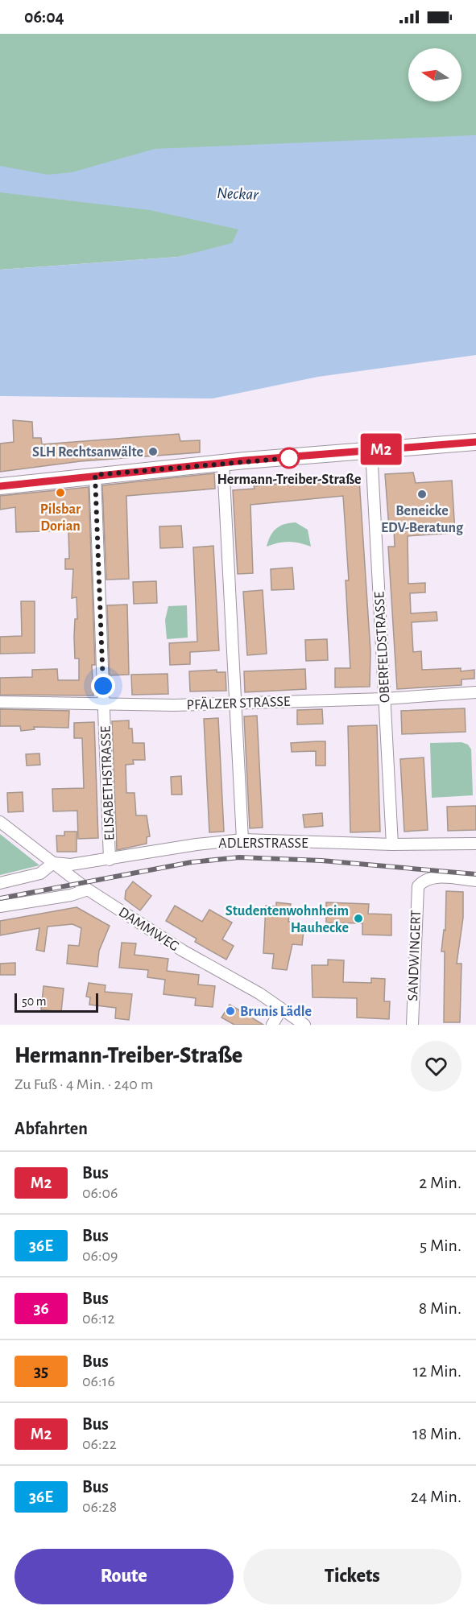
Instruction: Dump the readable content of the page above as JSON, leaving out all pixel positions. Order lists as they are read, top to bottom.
{
  "streets": {
    "street": [
      "OBERFELDSTRASSE",
      "PFÄLZER STRASSE",
      "ELISABETHSTRASSE",
      "ADLERSTRASSE",
      "DAMMWEG",
      "SANDWINGERT"
    ]
  },
  "crossings": [
    ["OBERFELDSTRASSE", "PFÄLZER STRASSE"],
    ["OBERFELDSTRASSE", "ADLERSTRASSE"],
    ["PFÄLZER STRASSE", "ELISABETHSTRASSE"],
    ["ELISABETHSTRASSE", "ADLERSTRASSE"],
    ["ADLERSTRASSE", "DAMMWEG"]
  ],
  "water": ["Neckar"],
  "places": [
    "SLH Rechtsanwälte",
    "Hermann-Treiber-Straße",
    "Pilsbar Dorian",
    "Beneicke EDV-Beratung",
    "Studentenwohnheim Hauhecke",
    "Brunis Lädle"
  ],
  "lines": ["bus line M2"],
  "scale_bar": "50 m",
  "north": "left",
  "page": {
    "status": "06:04",
    "on_map": "M2",
    "scale": "50 m",
    "heading": [
      ["Hermann-Treiber-Straße", "Zu Fuß · 4 Min. · 240 m"],
      "Abfahrten"
    ],
    "list": [
      {
        "mark": "M2",
        "name": "Bus",
        "note": "06:06",
        "value": "2 Min."
      },
      {
        "mark": "36E",
        "name": "Bus",
        "note": "06:09",
        "value": "5 Min."
      },
      {
        "mark": "36",
        "name": "Bus",
        "note": "06:12",
        "value": "8 Min."
      },
      {
        "mark": "35",
        "name": "Bus",
        "note": "06:16",
        "value": "12 Min."
      },
      {
        "mark": "M2",
        "name": "Bus",
        "note": "06:22",
        "value": "18 Min."
      },
      {
        "mark": "36E",
        "name": "Bus",
        "note": "06:28",
        "value": "24 Min."
      }
    ],
    "buttons": ["Route", "Tickets"]
  }
}
